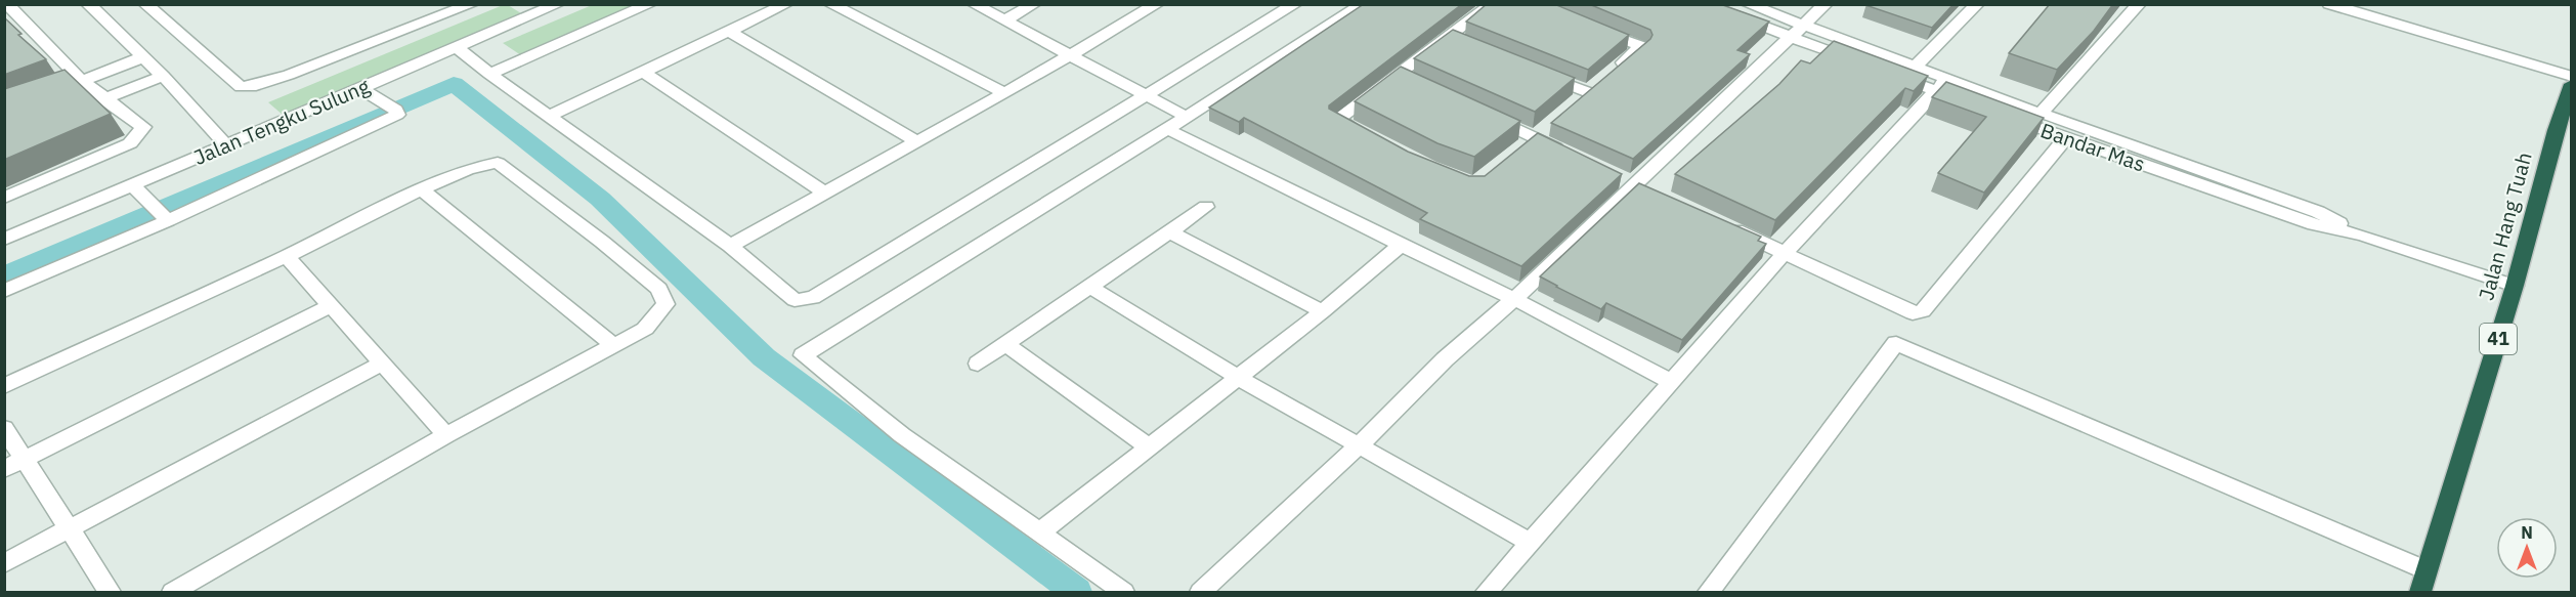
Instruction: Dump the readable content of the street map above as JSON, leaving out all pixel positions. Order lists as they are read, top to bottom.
{
  "streets": {
    "highway": ["Jalan Hang Tuah", "41"],
    "street": ["Jalan Tengku Sulung", "Bandar Mas"]
  },
  "crossings": [
    ["Bandar Mas", "Jalan Hang Tuah"]
  ],
  "north": "top"
}
